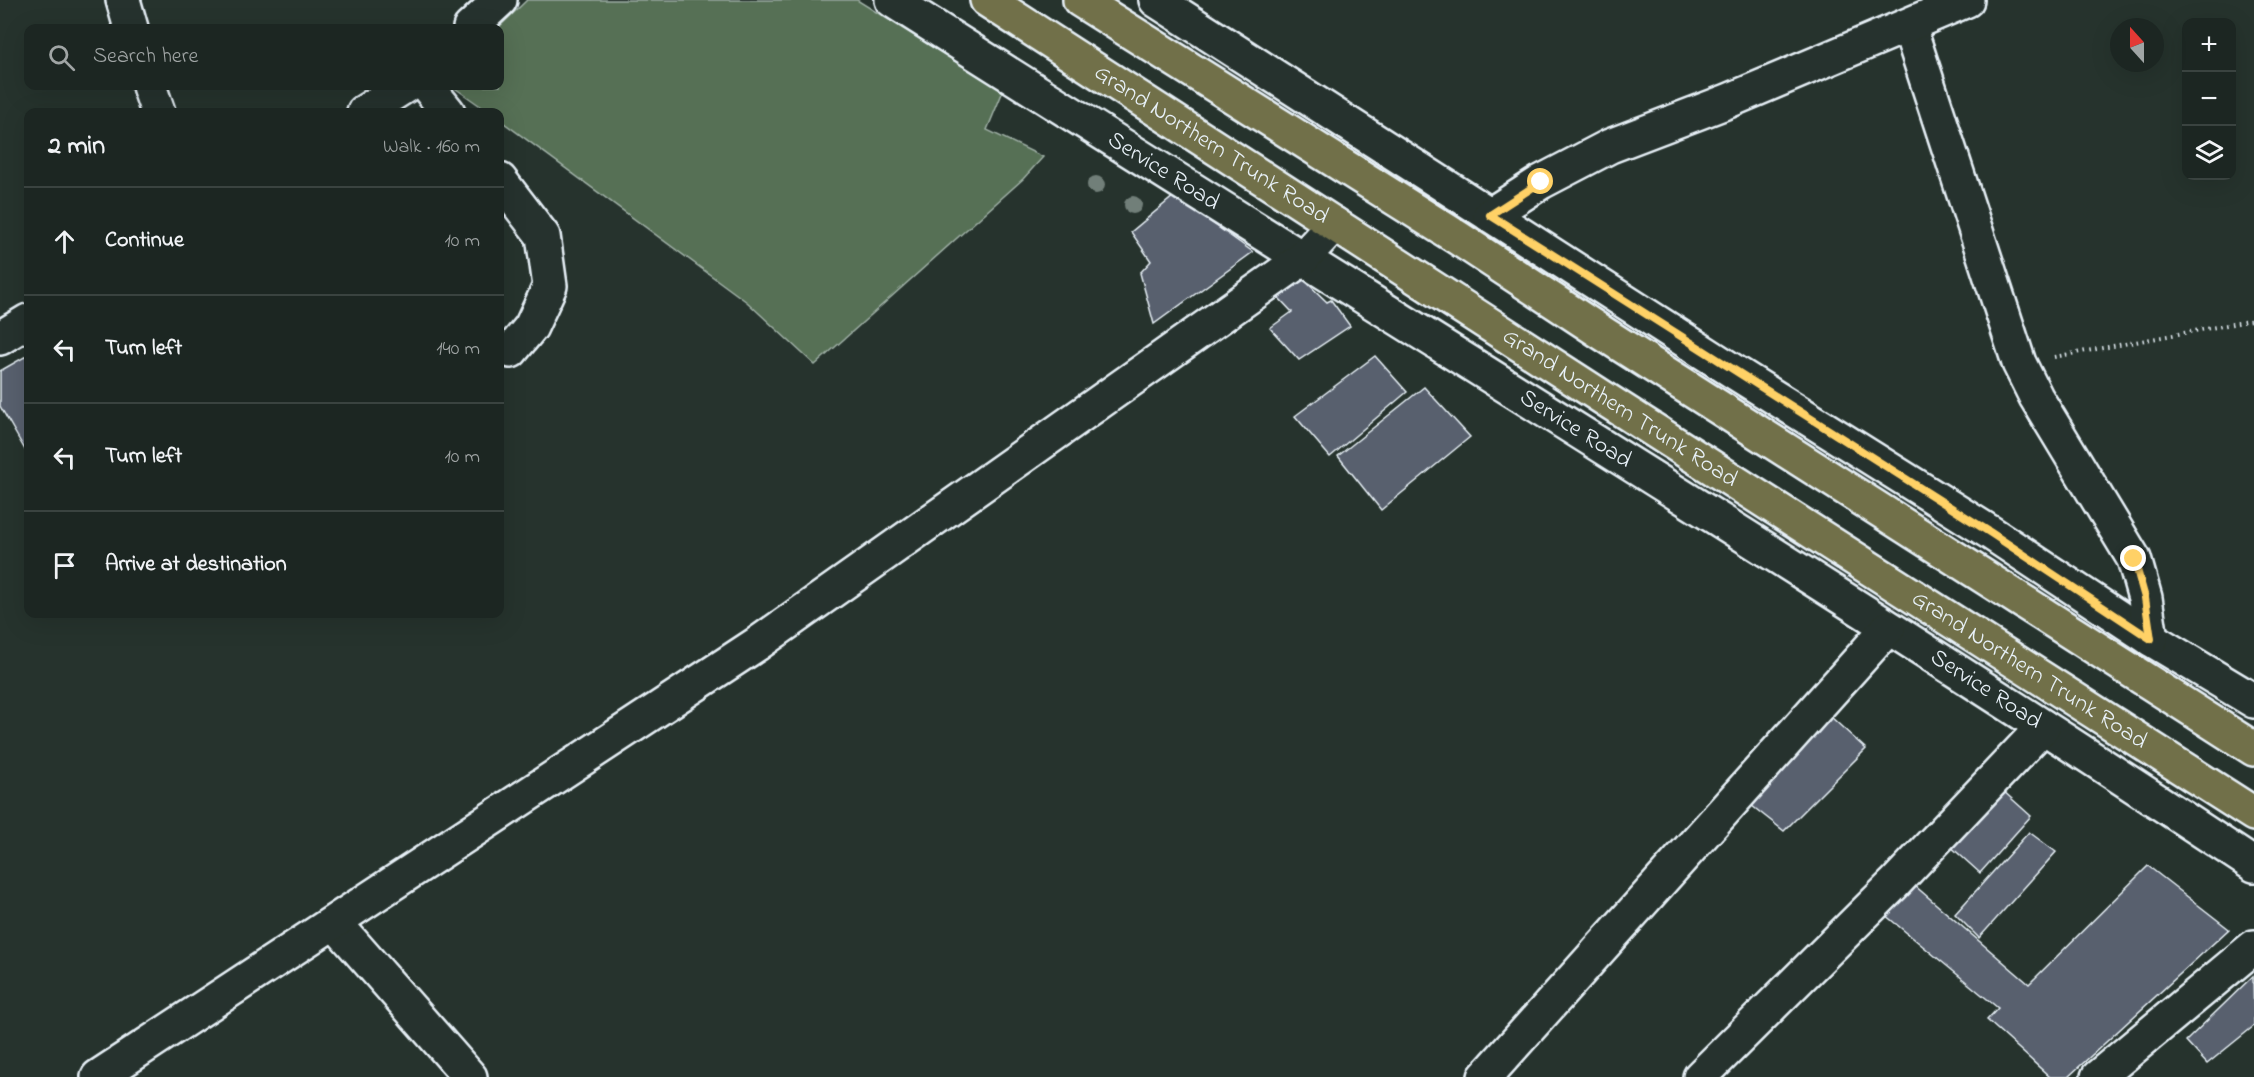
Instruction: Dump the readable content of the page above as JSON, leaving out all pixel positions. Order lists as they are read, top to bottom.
{
  "streets": {
    "highway": ["Grand Northern Trunk Road"],
    "street": ["Service Road"]
  },
  "north": "top",
  "page": {
    "map_buttons": ["+", "−"],
    "search": "Search here",
    "heading": ["2 min", "Walk · 160 m"],
    "list": [
      ["Continue", "10 m"],
      ["Turn left", "140 m"],
      ["Turn left", "10 m"],
      "Arrive at destination"
    ]
  }
}
